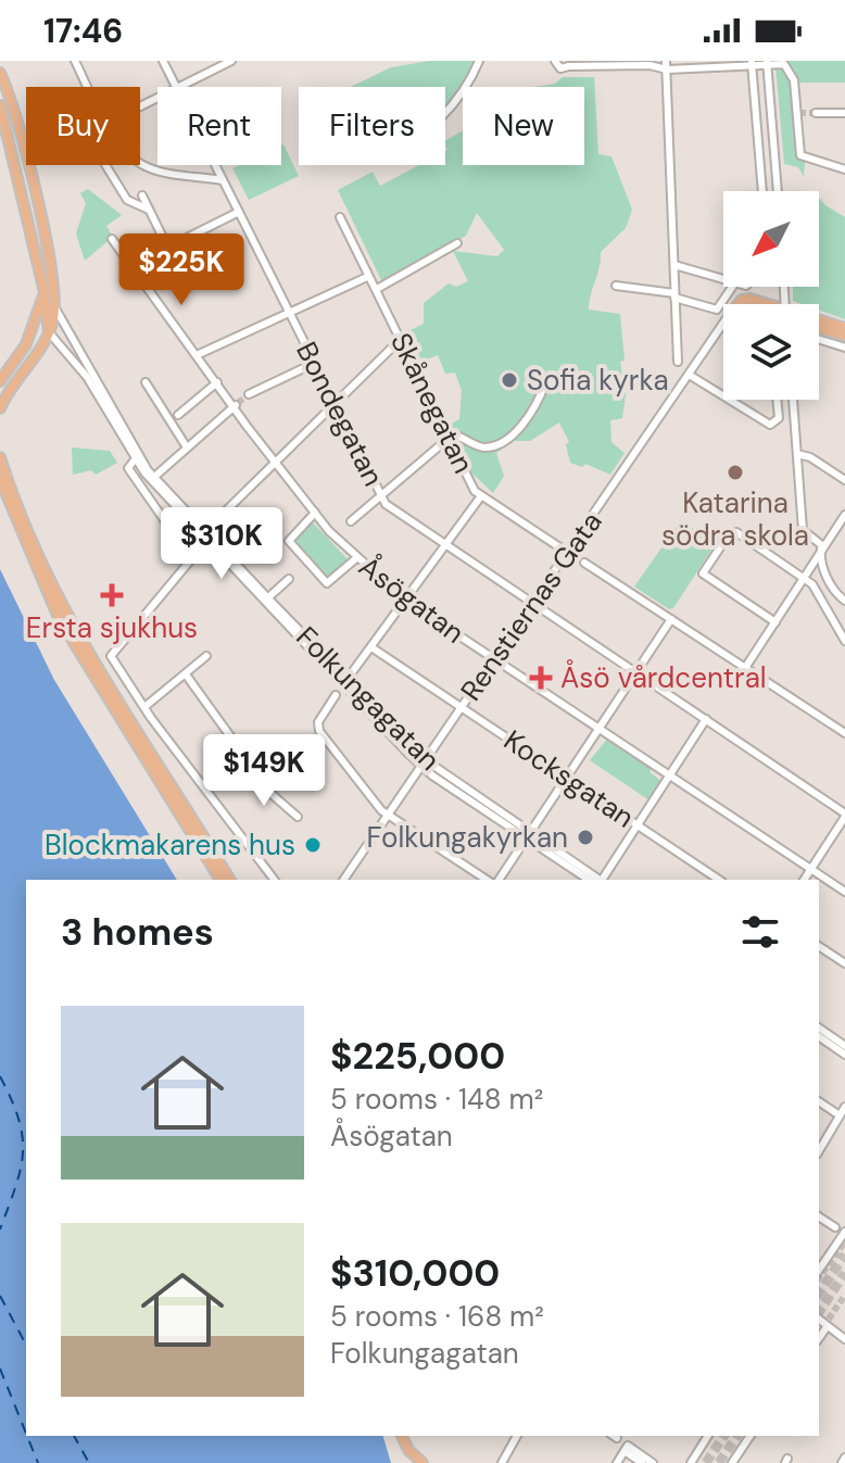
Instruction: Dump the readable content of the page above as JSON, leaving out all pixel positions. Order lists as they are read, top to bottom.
{
  "streets": {
    "main road": ["Folkungagatan"],
    "street": [
      "Skånegatan",
      "Bondegatan",
      "Åsögatan",
      "Renstiernas Gata",
      "Kocksgatan"
    ]
  },
  "crossings": [
    ["Skånegatan", "Renstiernas Gata"],
    ["Bondegatan", "Renstiernas Gata"],
    ["Åsögatan", "Renstiernas Gata"],
    ["Renstiernas Gata", "Folkungagatan"],
    ["Renstiernas Gata", "Kocksgatan"]
  ],
  "places": {
    "other": [
      "Sofia kyrka",
      "Katarina södra skola",
      "Folkungakyrkan",
      "Blockmakarens hus"
    ],
    "health": ["Ersta sjukhus", "Åsö vårdcentral"]
  },
  "north": "bottom left",
  "page": {
    "status": "17:46",
    "chip": [
      "Buy",
      "Rent",
      "Filters",
      "New"
    ],
    "price": ["$225K", "$310K", "$149K"],
    "heading": "3 homes",
    "list": [
      {
        "name": "$225,000",
        "note": "5 rooms · 148 m² · Åsögatan"
      },
      {
        "name": "$310,000",
        "note": "5 rooms · 168 m² · Folkungagatan"
      }
    ]
  }
}
